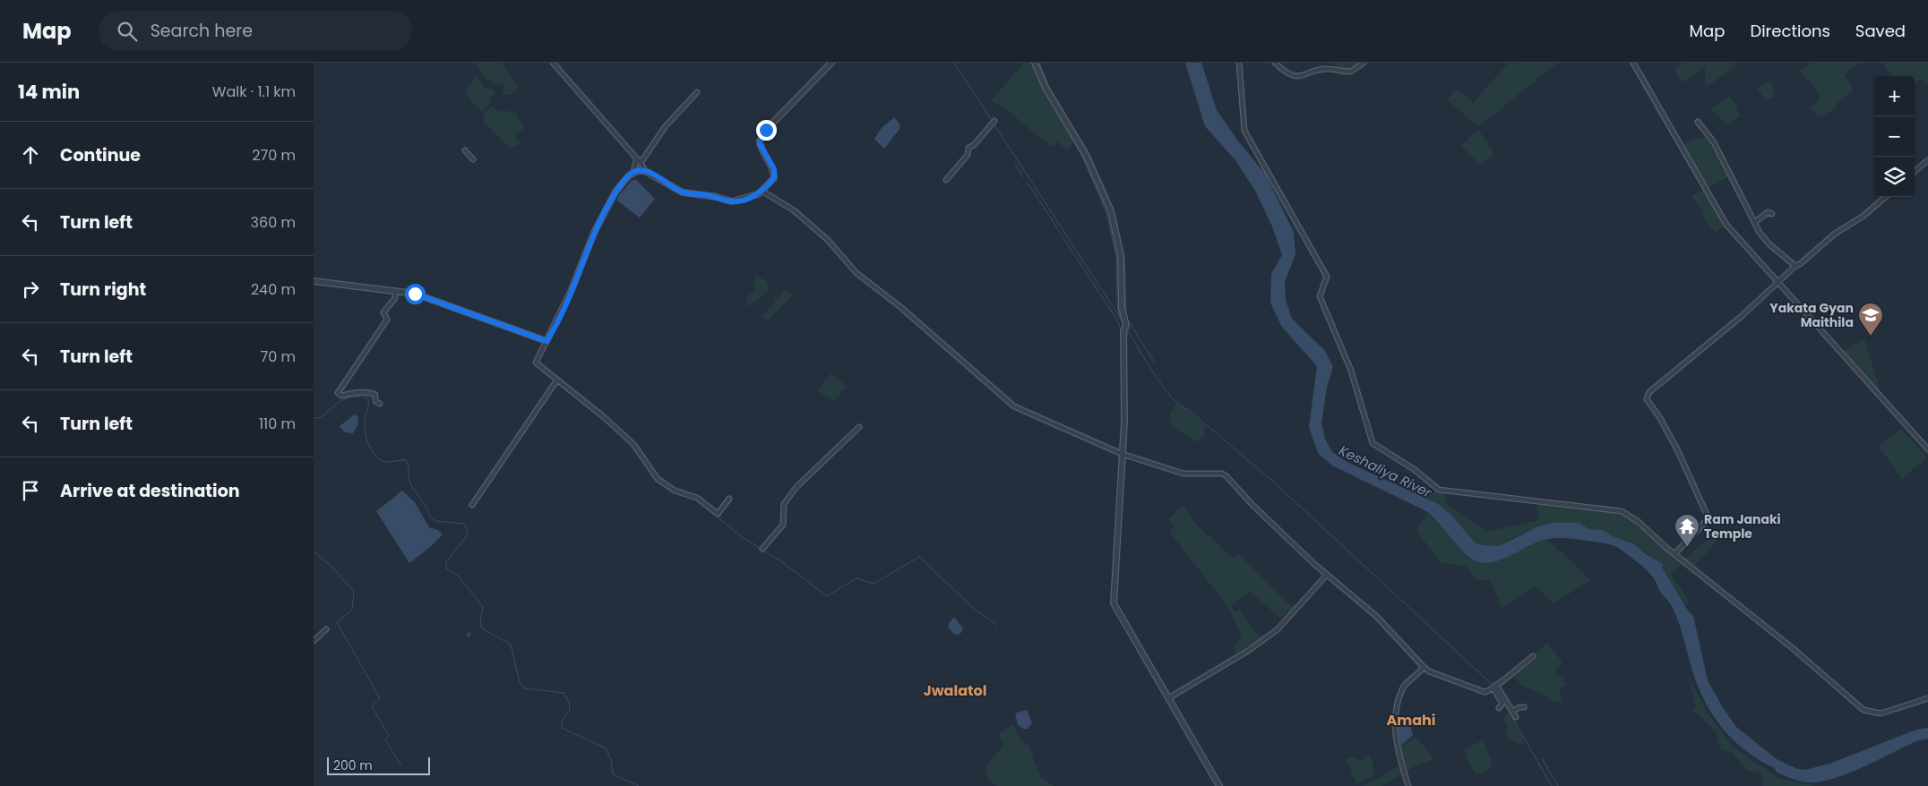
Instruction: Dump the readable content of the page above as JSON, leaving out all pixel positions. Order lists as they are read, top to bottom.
{
  "districts": ["Jwalatol", "Amahi"],
  "water": ["Keshaliya River"],
  "places": {
    "school or university": ["Yakata Gyan Maithila"],
    "temple": ["Ram Janaki Temple"]
  },
  "scale_bar": "200 m",
  "page": {
    "header": "Map",
    "search": "Search here",
    "nav": ["Map", "Directions", "Saved"],
    "heading": ["14 min", "Walk · 1.1 km"],
    "map_buttons": ["+", "−"],
    "list": [
      ["Continue", "270 m"],
      ["Turn left", "360 m"],
      ["Turn right", "240 m"],
      ["Turn left", "70 m"],
      ["Turn left", "110 m"],
      "Arrive at destination"
    ],
    "scale": "200 m"
  }
}
